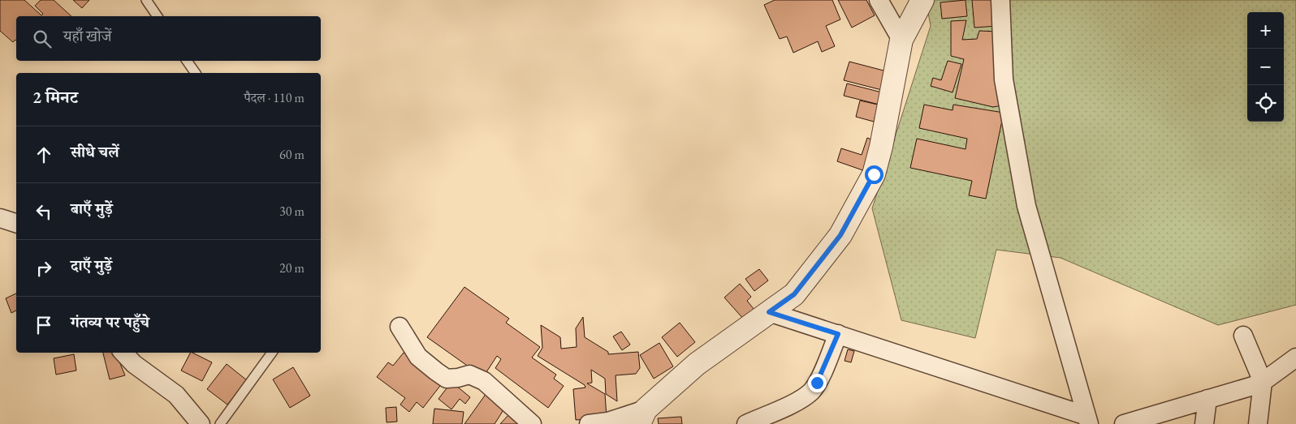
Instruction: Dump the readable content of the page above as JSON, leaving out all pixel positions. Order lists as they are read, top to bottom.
{
  "page": {
    "map_buttons": ["+", "−"],
    "search": "यहाँ खोजें",
    "heading": ["2 मिनट", "पैदल · 110 m"],
    "list": [
      ["सीधे चलें", "60 m"],
      ["बाएँ मुड़ें", "30 m"],
      ["दाएँ मुड़ें", "20 m"],
      "गंतव्य पर पहुँचे"
    ]
  }
}
